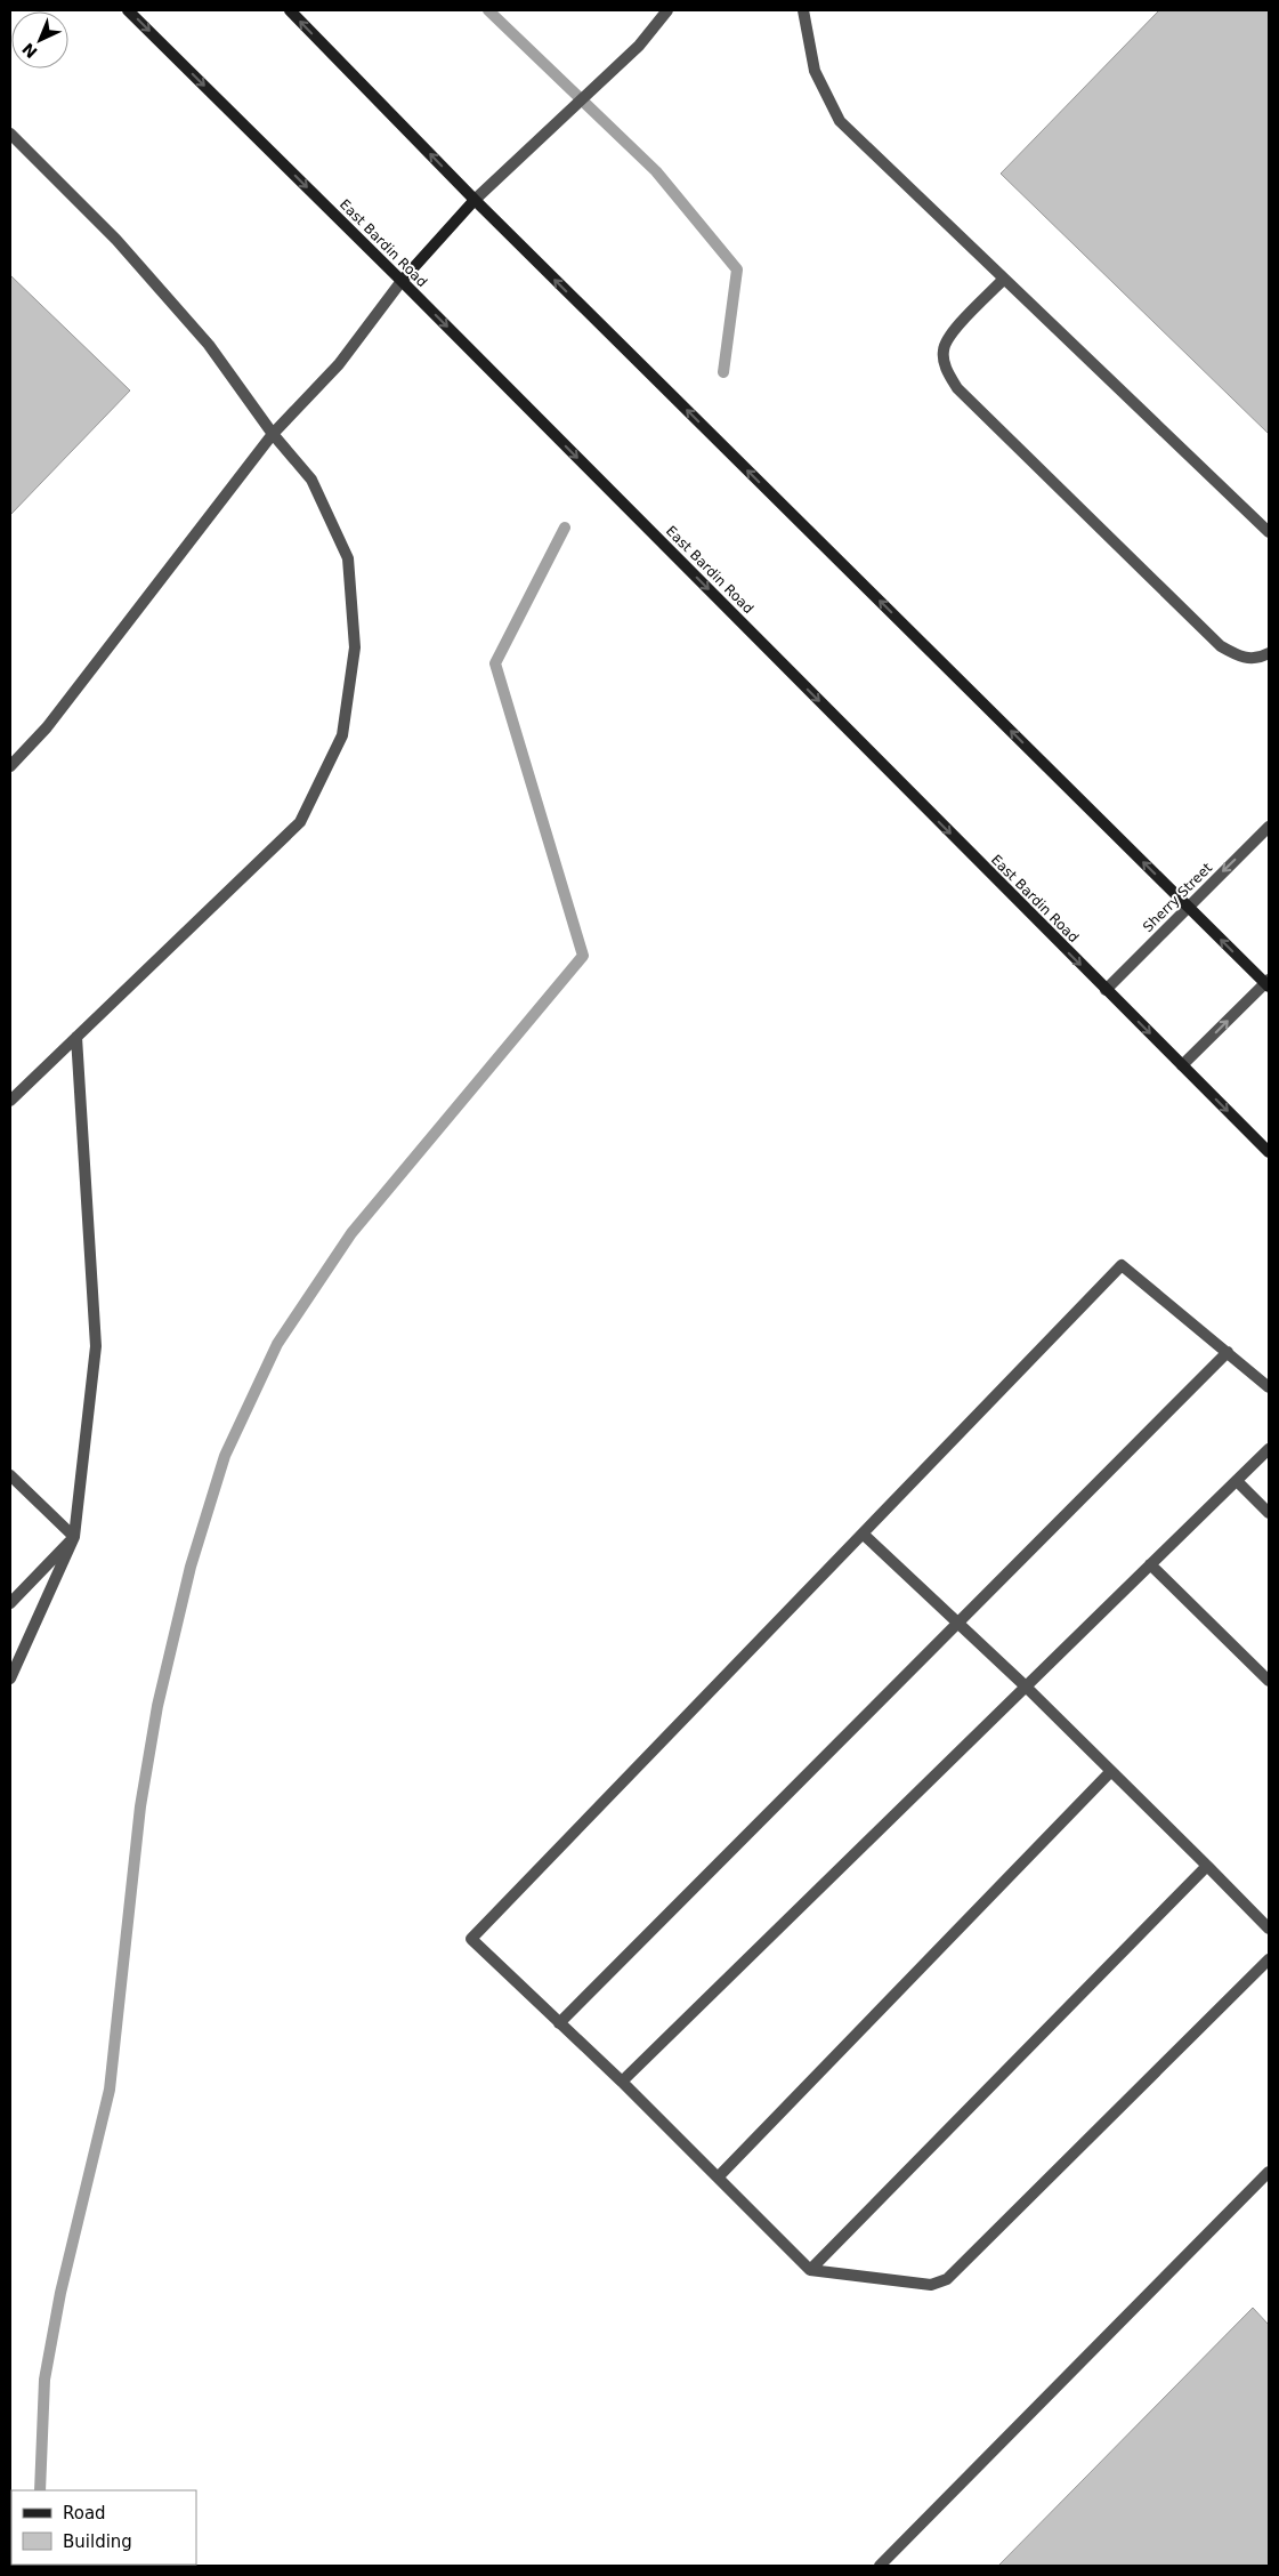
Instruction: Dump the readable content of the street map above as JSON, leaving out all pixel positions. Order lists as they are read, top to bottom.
{
  "streets": {
    "street": ["East Bardin Road", "Sherry Street"]
  },
  "crossings": [
    ["East Bardin Road", "Sherry Street"]
  ],
  "one_way": ["East Bardin Road", "Sherry Street"],
  "legend": ["Road", "Building"],
  "north": "bottom left"
}
